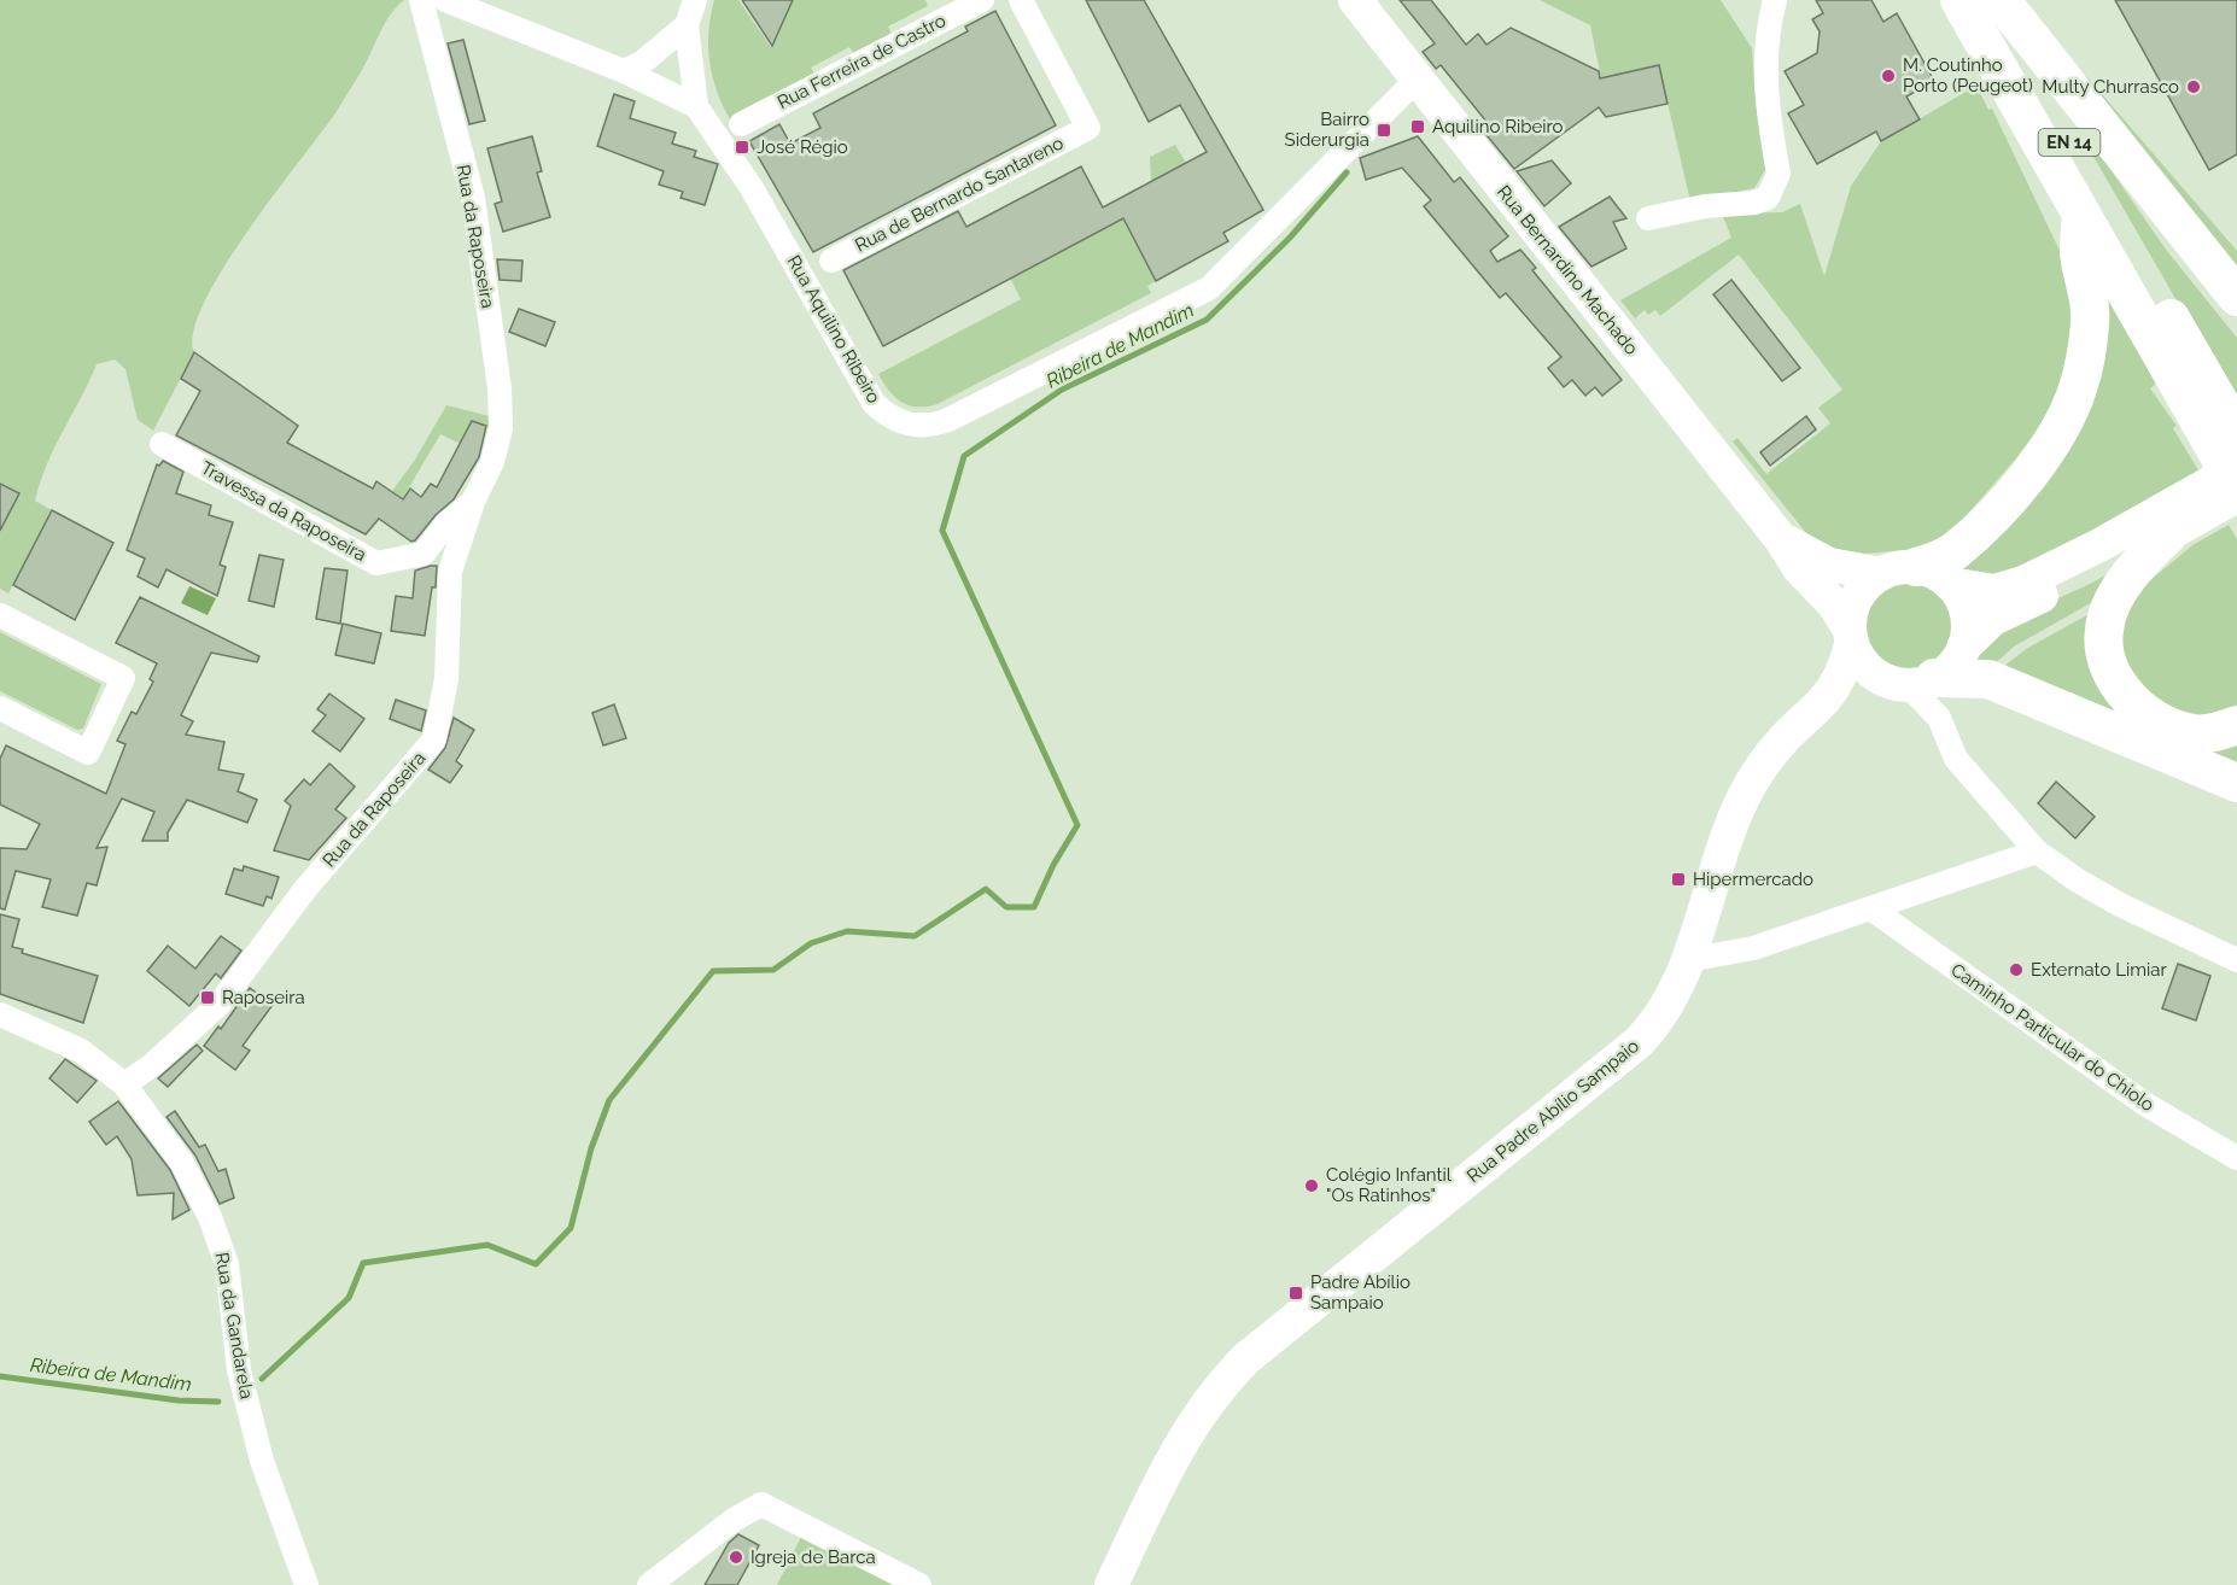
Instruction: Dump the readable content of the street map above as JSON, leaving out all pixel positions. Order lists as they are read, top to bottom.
{
  "streets": {
    "main road": ["EN 14", "Rua Bernardino Machado", "Rua Padre Abílio Sampaio"],
    "street": [
      "Rua Ferreira de Castro",
      "Rua de Bernardo Santareno",
      "Rua da Raposeira",
      "Rua Aquilino Ribeiro",
      "Travessa da Raposeira",
      "Caminho Particular do Chiolo",
      "Rua da Gandarela"
    ]
  },
  "crossings": [
    ["Rua da Raposeira", "Travessa da Raposeira"],
    ["Rua da Raposeira", "Rua da Gandarela"],
    ["Rua Bernardino Machado", "Rua Aquilino Ribeiro"]
  ],
  "water": ["Ribeira de Mandim"],
  "places": {
    "other": [
      "M. Coutinho Porto (Peugeot)",
      "Multy Churrasco",
      "Externato Limiar",
      "Colégio Infantil \"Os Ratinhos\"",
      "Igreja de Barca"
    ],
    "transit": [
      "Aquilino Ribeiro",
      "Bairro Siderurgia",
      "José Régio",
      "Hipermercado",
      "Raposeira",
      "Padre Abílio Sampaio"
    ]
  }
}
